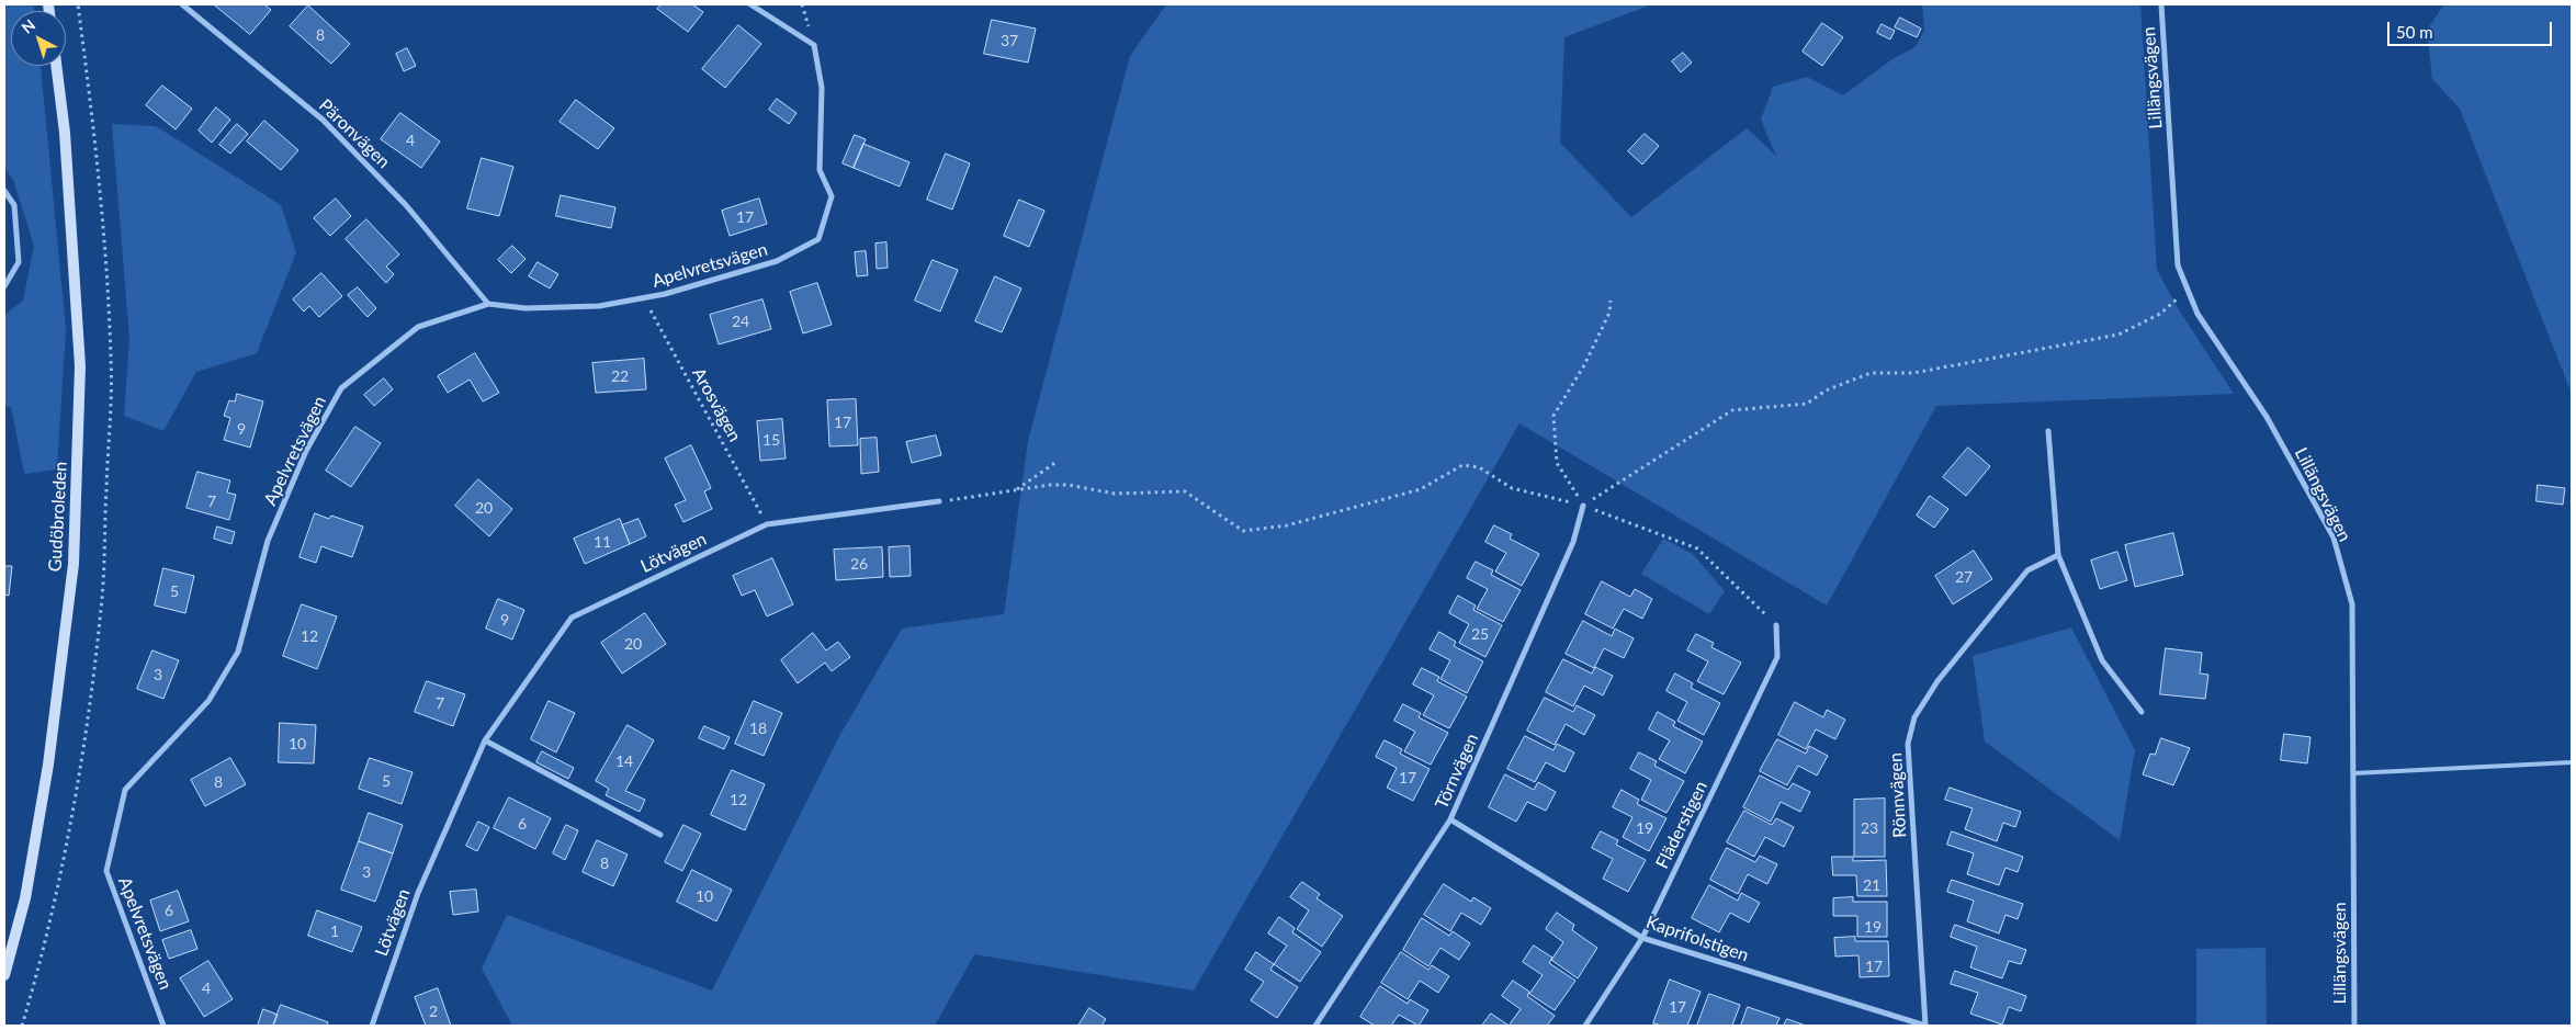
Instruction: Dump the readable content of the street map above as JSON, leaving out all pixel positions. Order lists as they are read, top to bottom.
{
  "streets": {
    "main road": ["Gudöbroleden"],
    "street": [
      "Lillängsvägen",
      "Päronvägen",
      "Apelvretsvägen",
      "Lötvägen",
      "Törnvägen",
      "Rönnvägen",
      "Fläderstigen",
      "Kaprifolstigen"
    ],
    "path": ["Arosvägen"]
  },
  "crossings": [
    ["Päronvägen", "Apelvretsvägen"],
    ["Apelvretsvägen", "Arosvägen"],
    ["Arosvägen", "Lötvägen"],
    ["Törnvägen", "Kaprifolstigen"],
    ["Rönnvägen", "Kaprifolstigen"],
    ["Fläderstigen", "Kaprifolstigen"]
  ],
  "house_numbers": [
    "8",
    "37",
    "4",
    "17",
    "24",
    "22",
    "17",
    "9",
    "15",
    "7",
    "20",
    "11",
    "26",
    "27",
    "5",
    "9",
    "25",
    "12",
    "20",
    "3",
    "7",
    "18",
    "10",
    "14",
    "17",
    "5",
    "8",
    "12",
    "6",
    "19",
    "23",
    "8",
    "3",
    "21",
    "10",
    "6",
    "19",
    "1",
    "17",
    "4",
    "17",
    "2"
  ],
  "scale_bar": "50 m",
  "north": "top left"
}
